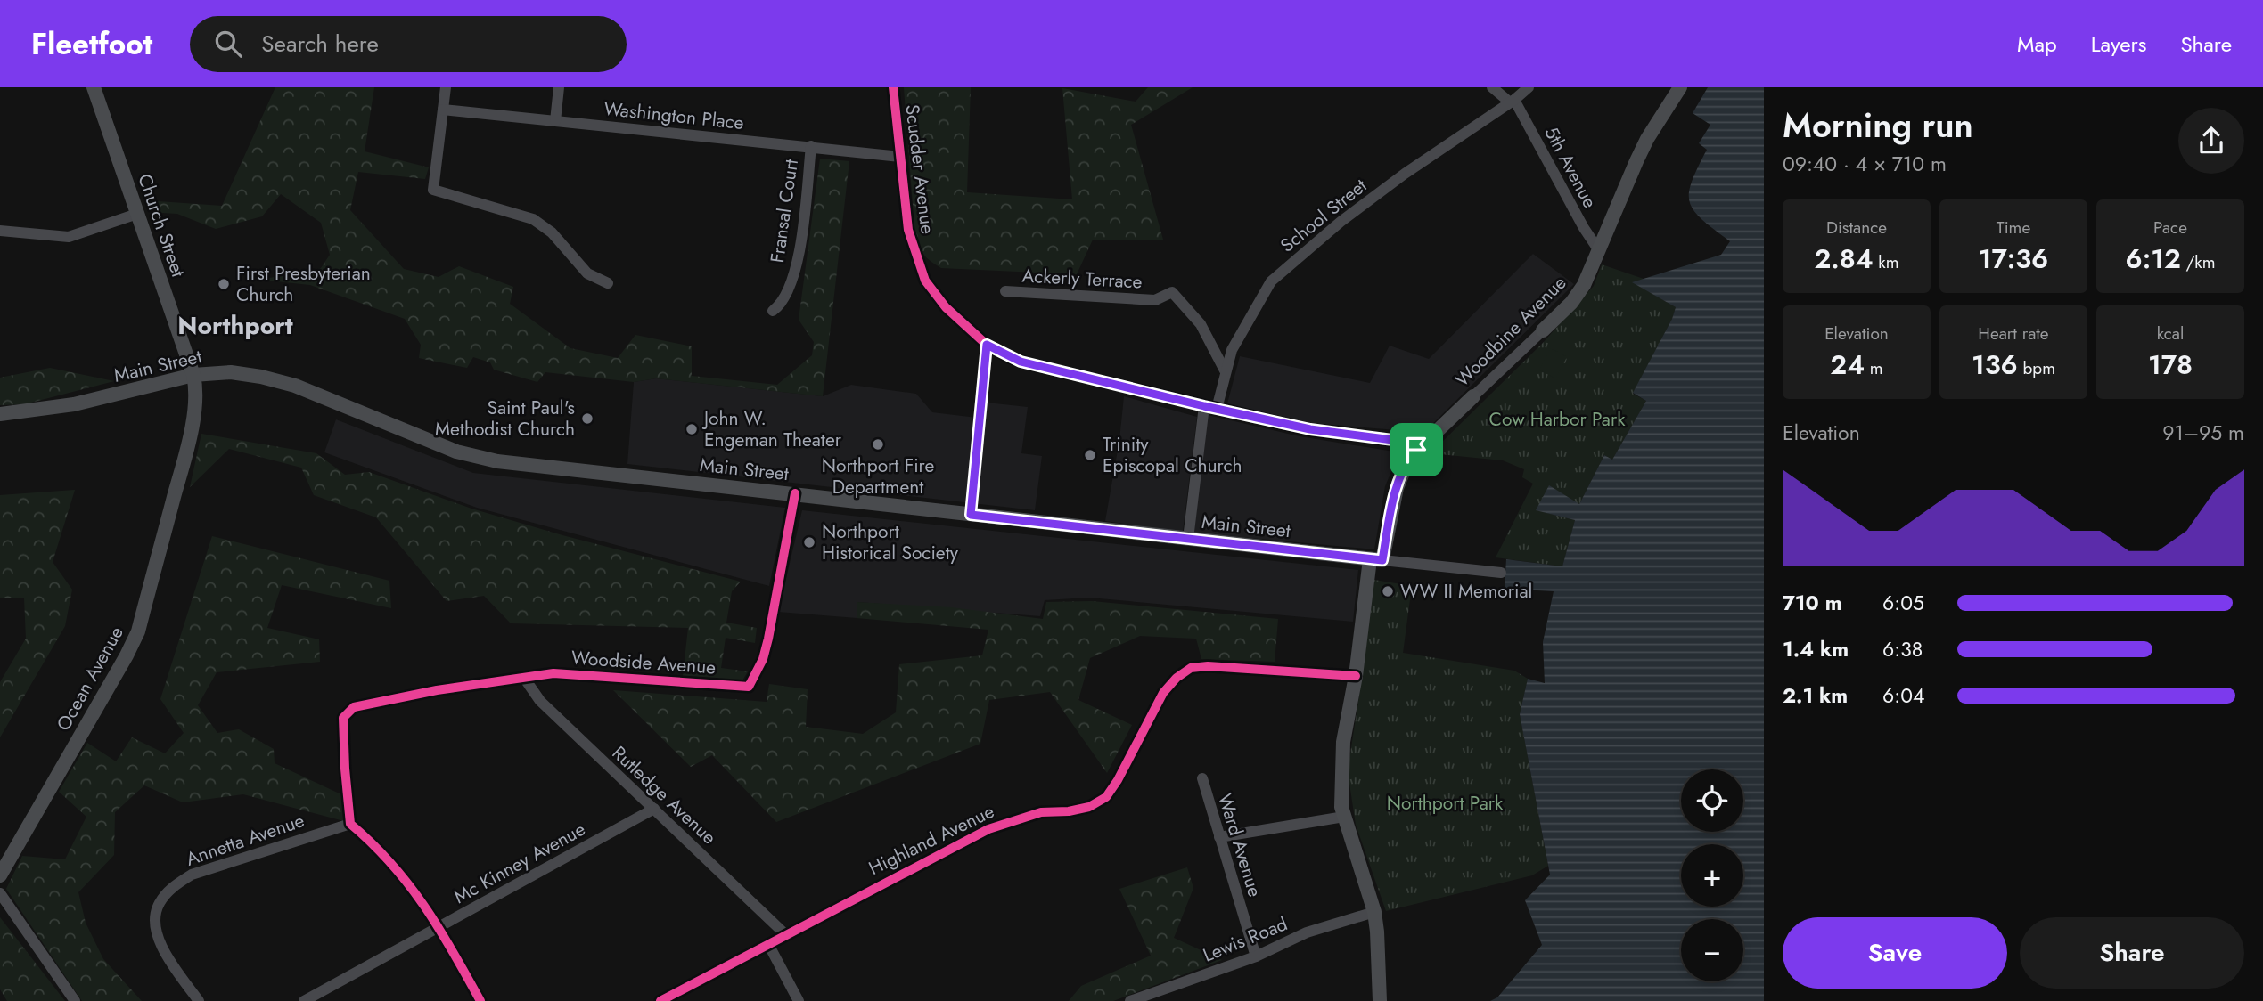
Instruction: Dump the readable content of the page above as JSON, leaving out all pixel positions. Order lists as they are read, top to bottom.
{
  "streets": {
    "main road": [
      "Church Street",
      "Woodbine Avenue",
      "Main Street",
      "Ocean Avenue"
    ],
    "street": [
      "Washington Place",
      "5th Avenue",
      "Scudder Avenue",
      "Fransal Court",
      "School Street",
      "Ackerly Terrace",
      "Woodside Avenue",
      "Rutledge Avenue",
      "Annetta Avenue",
      "Highland Avenue",
      "Ward Avenue",
      "Mc Kinney Avenue",
      "Lewis Road"
    ]
  },
  "crossings": [
    ["Washington Place", "Scudder Avenue"],
    ["Washington Place", "Fransal Court"],
    ["5th Avenue", "School Street"],
    ["5th Avenue", "Woodbine Avenue"],
    ["Scudder Avenue", "School Street"],
    ["Scudder Avenue", "Woodbine Avenue"],
    ["School Street", "Ackerly Terrace"],
    ["Church Street", "Main Street"],
    ["Church Street", "Ocean Avenue"],
    ["Woodbine Avenue", "Main Street"],
    ["Woodbine Avenue", "Highland Avenue"],
    ["Woodbine Avenue", "Lewis Road"],
    ["Main Street", "Woodside Avenue"],
    ["Main Street", "Ocean Avenue"],
    ["Woodside Avenue", "Rutledge Avenue"],
    ["Woodside Avenue", "Annetta Avenue"],
    ["Rutledge Avenue", "Highland Avenue"],
    ["Rutledge Avenue", "Mc Kinney Avenue"],
    ["Ward Avenue", "Lewis Road"]
  ],
  "districts": ["Northport"],
  "parks": ["Cow Harbor Park", "Northport Park"],
  "places": [
    "First Presbyterian Church",
    "Saint Paul's Methodist Church",
    "John W. Engeman Theater",
    "Northport Fire Department",
    "Trinity Episcopal Church",
    "Northport Historical Society",
    "WW II Memorial"
  ],
  "page": {
    "header": "Fleetfoot",
    "search": "Search here",
    "nav": ["Map", "Layers", "Share"],
    "heading": ["Morning run", "09:40 · 4 × 710 m"],
    "stats": [
      ["Distance", "2.84 km"],
      ["Time", "17:36"],
      ["Pace", "6:12 /km"],
      ["Elevation", "24 m"],
      ["Heart rate", "136 bpm"],
      ["kcal", "178"]
    ],
    "chart": ["Elevation", "91–95 m"],
    "list": [
      {
        "name": "710 m",
        "note": "6:05"
      },
      {
        "name": "1.4 km",
        "note": "6:38"
      },
      {
        "name": "2.1 km",
        "note": "6:04"
      }
    ],
    "map_buttons": ["+", "−"],
    "buttons": ["Save", "Share"]
  }
}
